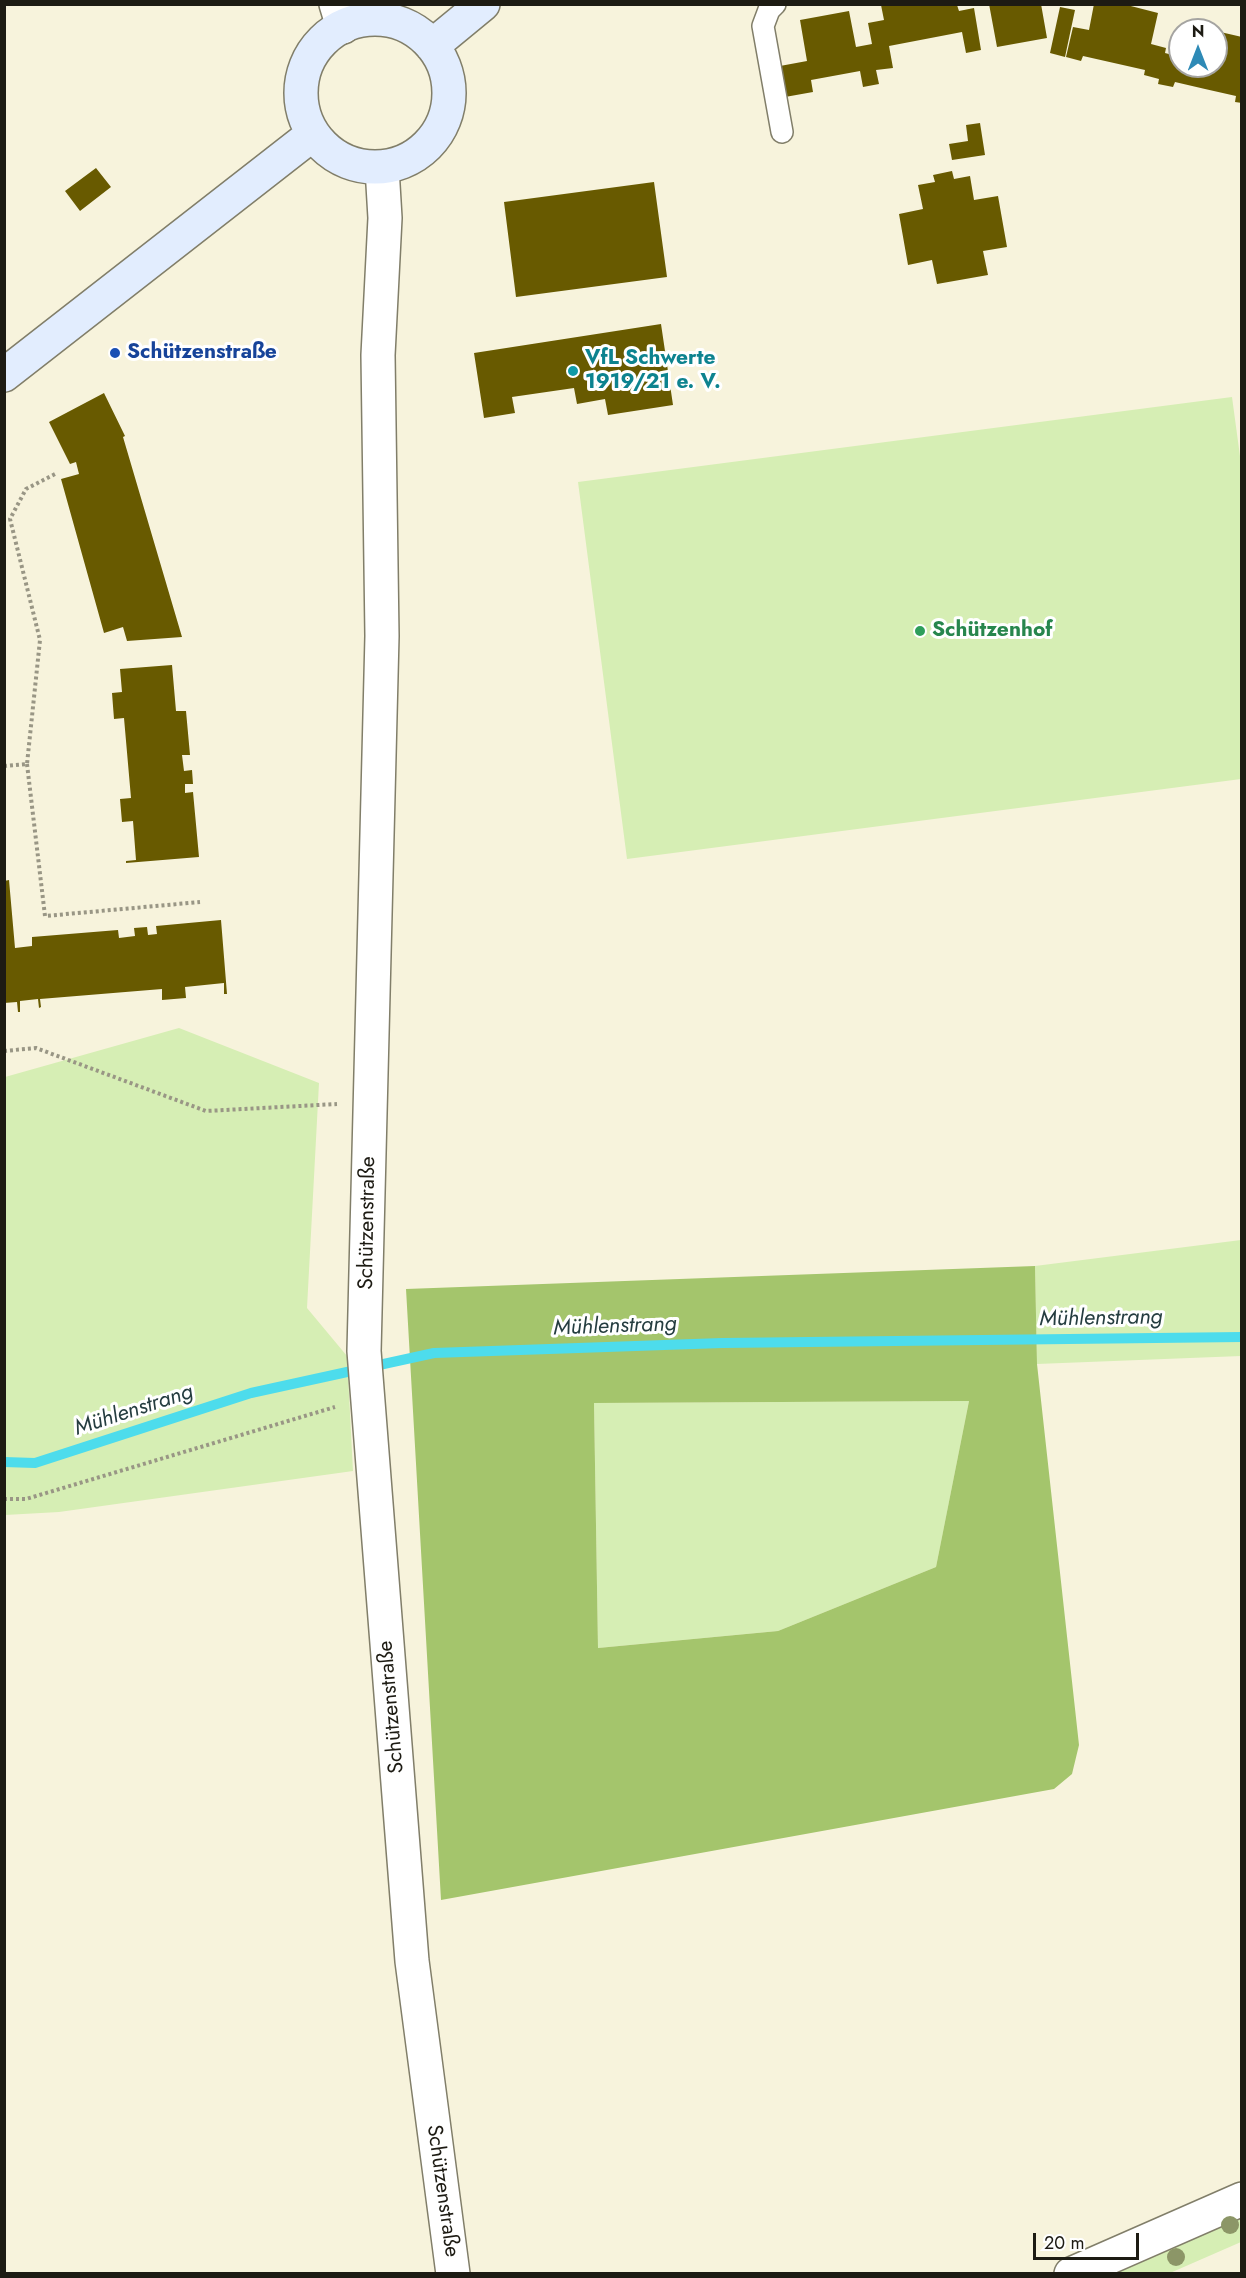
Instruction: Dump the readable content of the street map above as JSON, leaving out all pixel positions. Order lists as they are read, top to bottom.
{
  "streets": {
    "street": ["Schützenstraße"]
  },
  "water": ["Mühlenstrang"],
  "places": ["Schützenstraße", "VfL Schwerte 1919/21 e. V.", "Schützenhof"],
  "scale_bar": "20 m",
  "north": "top"
}
